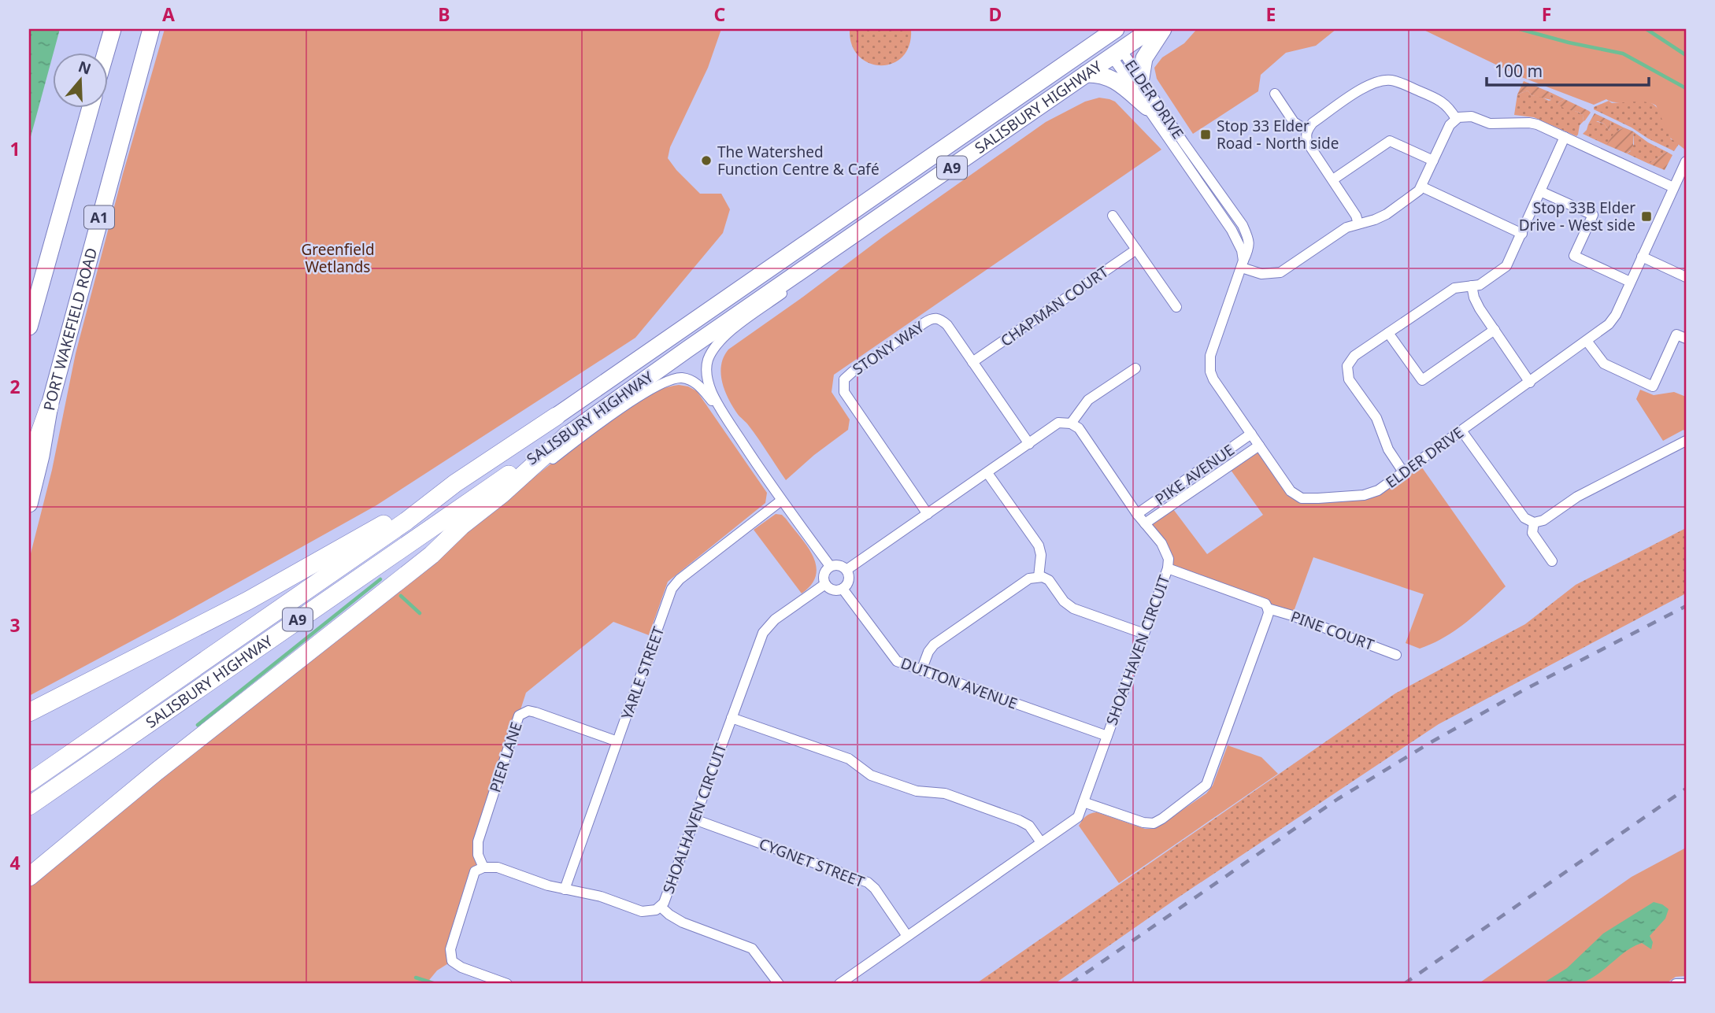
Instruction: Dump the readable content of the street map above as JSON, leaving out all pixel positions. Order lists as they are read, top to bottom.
{
  "streets": {
    "highway": [
      "SALISBURY HIGHWAY",
      "A9",
      "A1",
      "PORT WAKEFIELD ROAD"
    ],
    "street": [
      "ELDER DRIVE",
      "CHAPMAN COURT",
      "STONY WAY",
      "PIKE AVENUE",
      "PINE COURT",
      "SHOALHAVEN CIRCUIT",
      "YARLE STREET",
      "DUTTON AVENUE",
      "PIER LANE",
      "CYGNET STREET"
    ]
  },
  "crossings": [
    ["ELDER DRIVE", "SALISBURY HIGHWAY"],
    ["ELDER DRIVE", "PIKE AVENUE"],
    ["CHAPMAN COURT", "STONY WAY"],
    ["PIKE AVENUE", "SHOALHAVEN CIRCUIT"],
    ["PINE COURT", "SHOALHAVEN CIRCUIT"],
    ["SHOALHAVEN CIRCUIT", "YARLE STREET"],
    ["SHOALHAVEN CIRCUIT", "DUTTON AVENUE"],
    ["SHOALHAVEN CIRCUIT", "PIER LANE"],
    ["SHOALHAVEN CIRCUIT", "CYGNET STREET"],
    ["YARLE STREET", "PIER LANE"]
  ],
  "parks": ["Greenfield Wetlands"],
  "places": {
    "transit": ["Stop 33 Elder Road - North side", "Stop 33B Elder Drive - West side"],
    "other": ["The Watershed Function Centre & Café"]
  },
  "scale_bar": "100 m",
  "north": "top",
  "grid": {
    "columns": [
      "A",
      "B",
      "C",
      "D",
      "E",
      "F"
    ],
    "rows": [
      "1",
      "2",
      "3",
      "4"
    ]
  }
}
